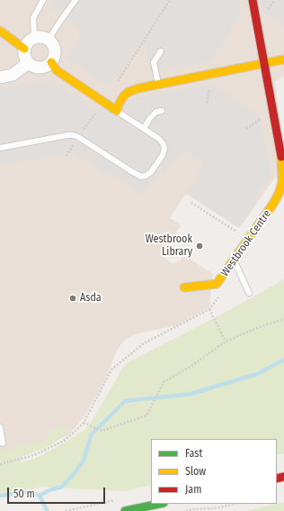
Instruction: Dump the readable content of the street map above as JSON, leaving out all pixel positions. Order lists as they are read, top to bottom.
{
  "streets": {
    "street": ["Westbrook Centre"]
  },
  "places": ["Westbrook Library", "Asda"],
  "legend": ["Fast", "Slow", "Jam"],
  "scale_bar": "50 m"
}
